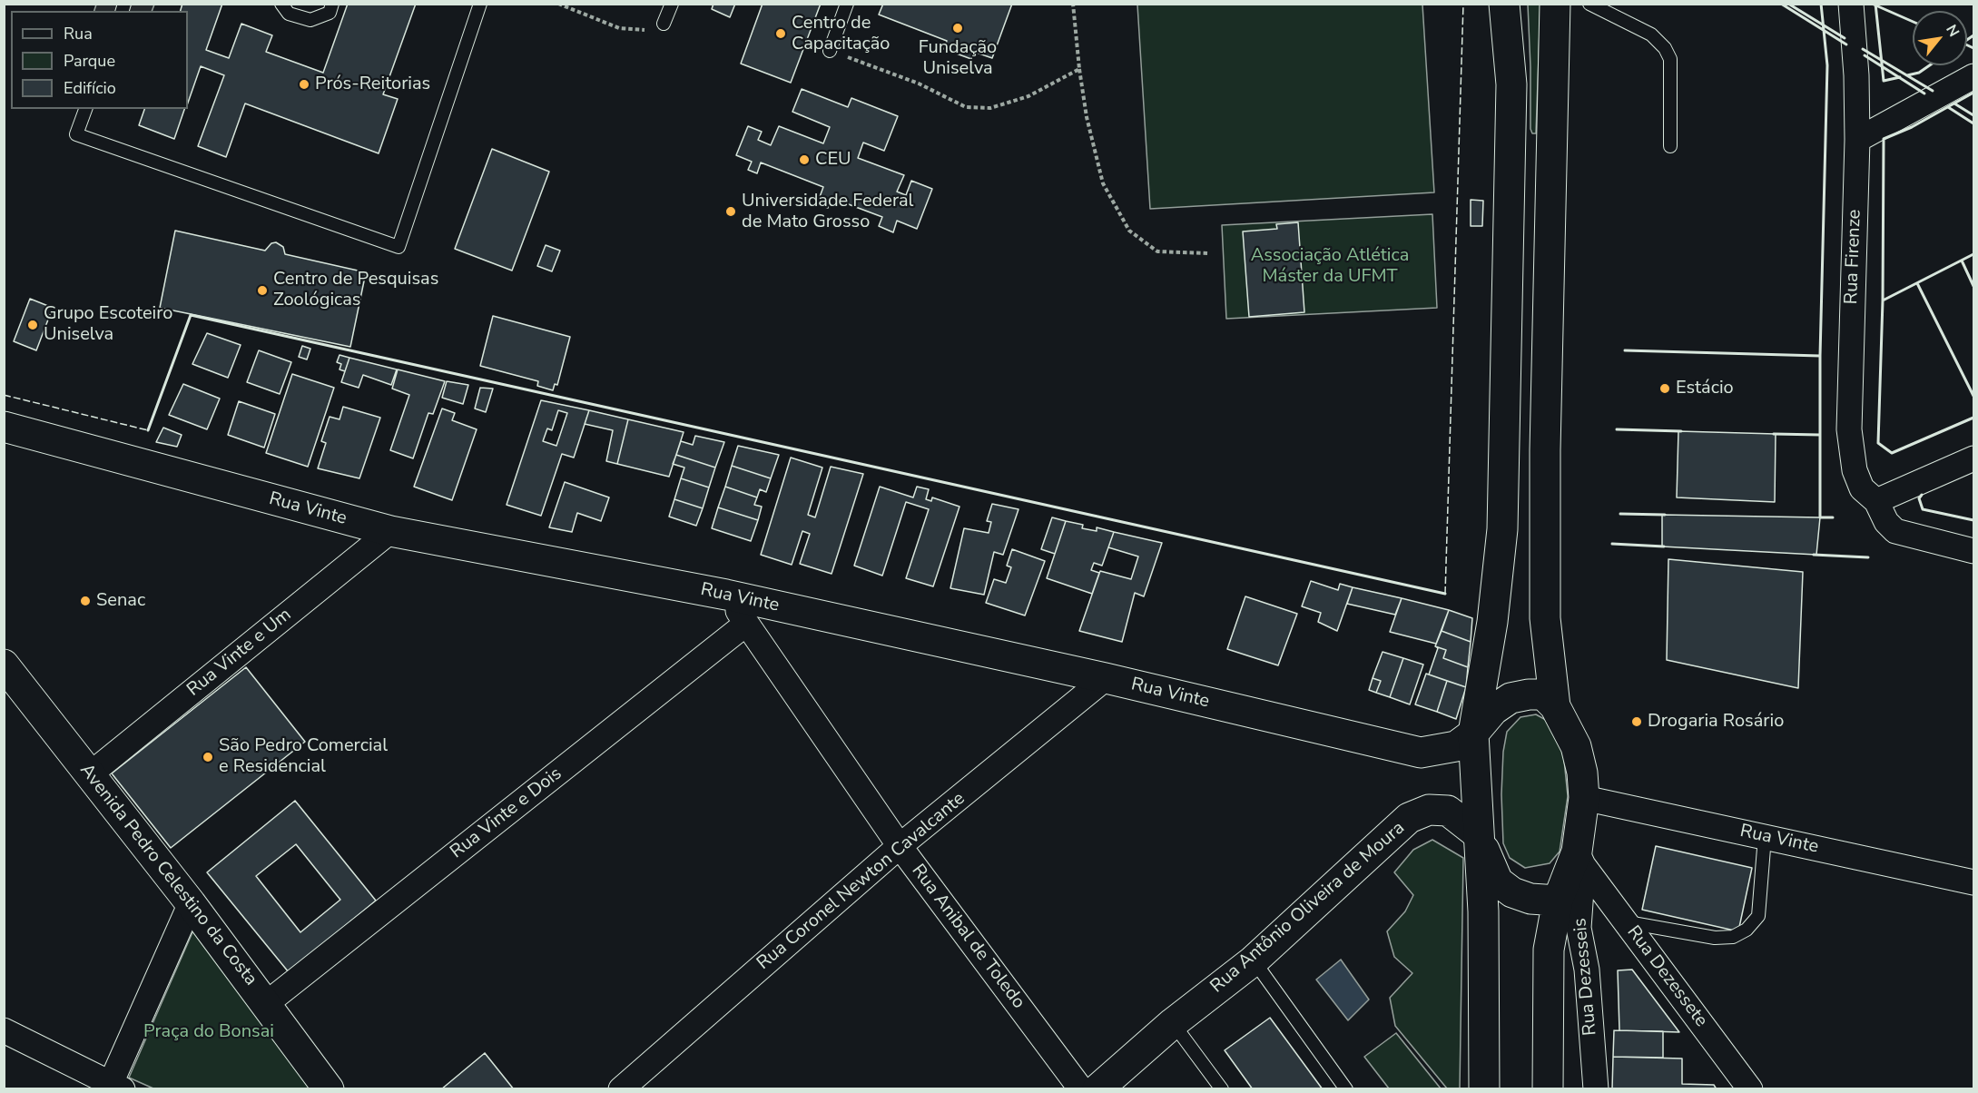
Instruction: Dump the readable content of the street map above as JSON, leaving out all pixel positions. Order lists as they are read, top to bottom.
{
  "streets": {
    "street": [
      "Rua Firenze",
      "Rua Vinte",
      "Rua Vinte e Um",
      "Rua Vinte e Dois",
      "Avenida Pedro Celestino da Costa",
      "Rua Coronel Newton Cavalcante",
      "Rua Antônio Oliveira de Moura",
      "Rua Anibal de Toledo",
      "Rua Dezesseis",
      "Rua Dezessete"
    ]
  },
  "crossings": [
    ["Rua Vinte", "Rua Vinte e Um"],
    ["Rua Vinte", "Rua Coronel Newton Cavalcante"],
    ["Rua Vinte", "Rua Anibal de Toledo"],
    ["Rua Vinte e Um", "Avenida Pedro Celestino da Costa"],
    ["Rua Vinte e Dois", "Avenida Pedro Celestino da Costa"],
    ["Rua Vinte e Dois", "Rua Anibal de Toledo"],
    ["Rua Coronel Newton Cavalcante", "Rua Anibal de Toledo"],
    ["Rua Dezesseis", "Rua Dezessete"]
  ],
  "parks": ["Associação Atlética Máster da UFMT", "Praça do Bonsai"],
  "places": [
    "Fundação Uniselva",
    "Centro de Capacitação",
    "Prós-Reitorias",
    "CEU",
    "Universidade Federal de Mato Grosso",
    "Centro de Pesquisas Zoológicas",
    "Grupo Escoteiro Uniselva",
    "Estácio",
    "Senac",
    "Drogaria Rosário",
    "São Pedro Comercial e Residencial"
  ],
  "legend": ["Rua", "Parque", "Edifício"],
  "north": "top right"
}
